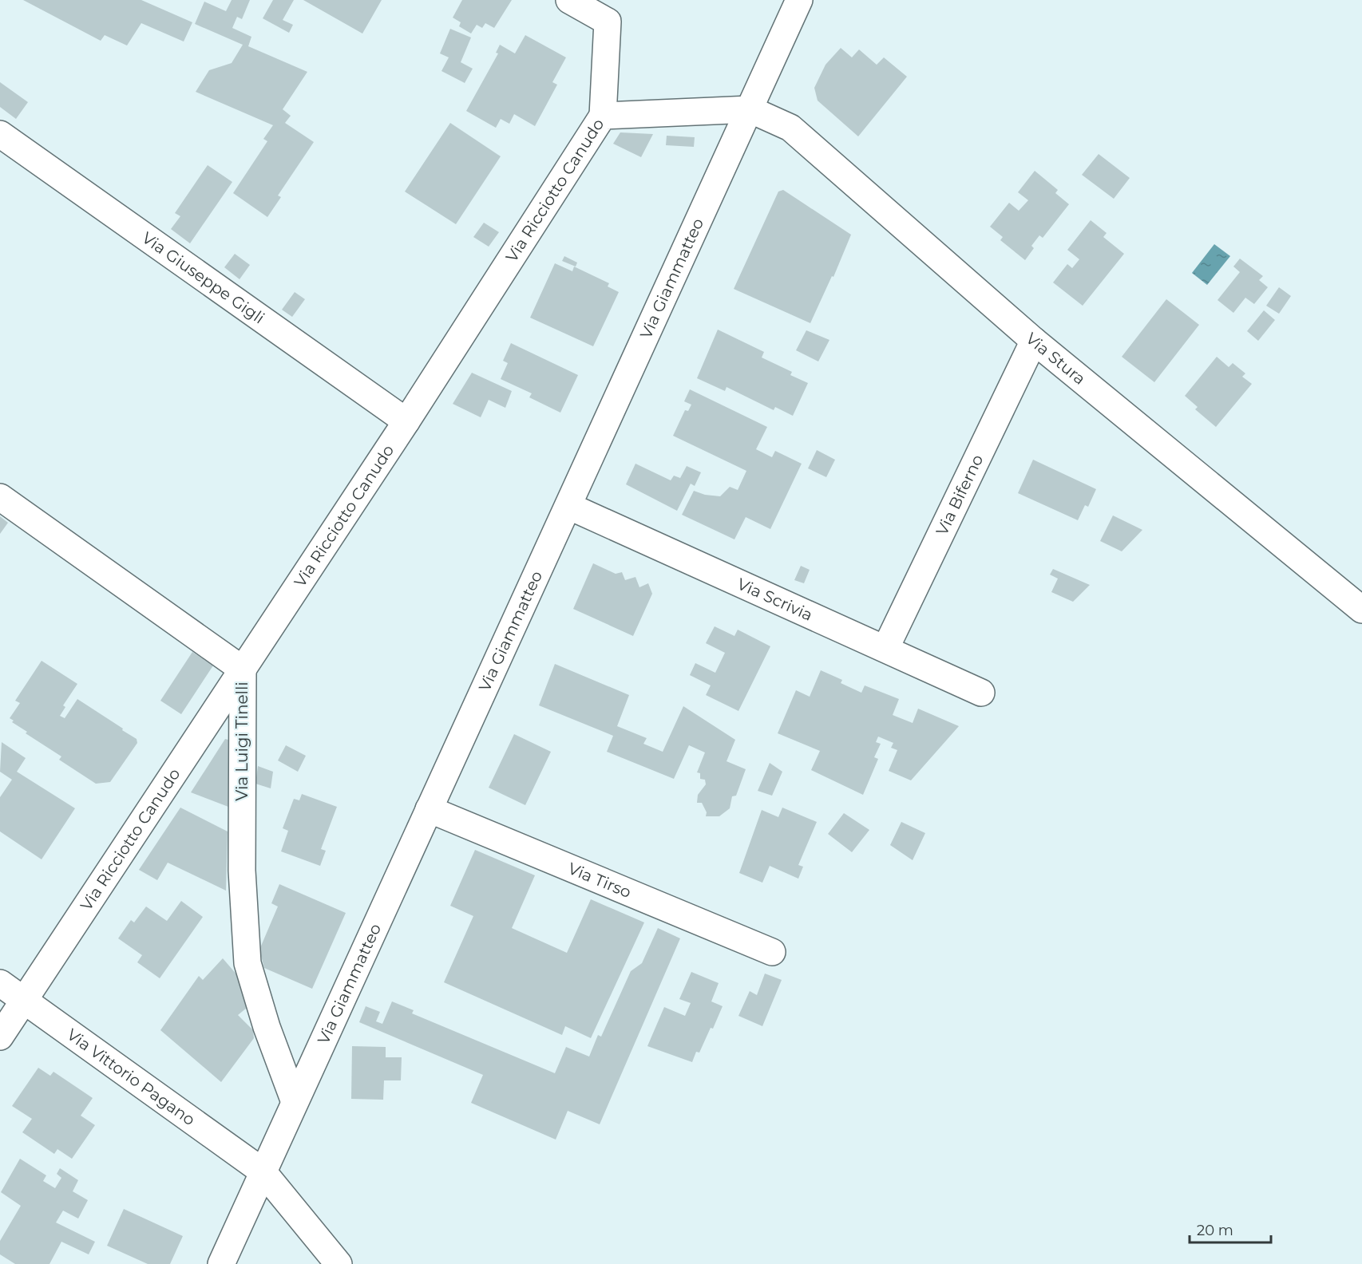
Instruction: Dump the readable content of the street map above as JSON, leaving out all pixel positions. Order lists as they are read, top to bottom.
{
  "streets": {
    "street": [
      "Via Ricciotto Canudo",
      "Via Giuseppe Gigli",
      "Via Giammatteo",
      "Via Stura",
      "Via Biferno",
      "Via Scrivia",
      "Via Luigi Tinelli",
      "Via Tirso",
      "Via Vittorio Pagano"
    ]
  },
  "crossings": [
    ["Via Ricciotto Canudo", "Via Giuseppe Gigli"],
    ["Via Ricciotto Canudo", "Via Giammatteo"],
    ["Via Ricciotto Canudo", "Via Stura"],
    ["Via Ricciotto Canudo", "Via Luigi Tinelli"],
    ["Via Ricciotto Canudo", "Via Vittorio Pagano"],
    ["Via Giammatteo", "Via Stura"],
    ["Via Giammatteo", "Via Scrivia"],
    ["Via Giammatteo", "Via Luigi Tinelli"],
    ["Via Giammatteo", "Via Tirso"],
    ["Via Giammatteo", "Via Vittorio Pagano"],
    ["Via Stura", "Via Biferno"],
    ["Via Biferno", "Via Scrivia"]
  ],
  "scale_bar": "20 m"
}
